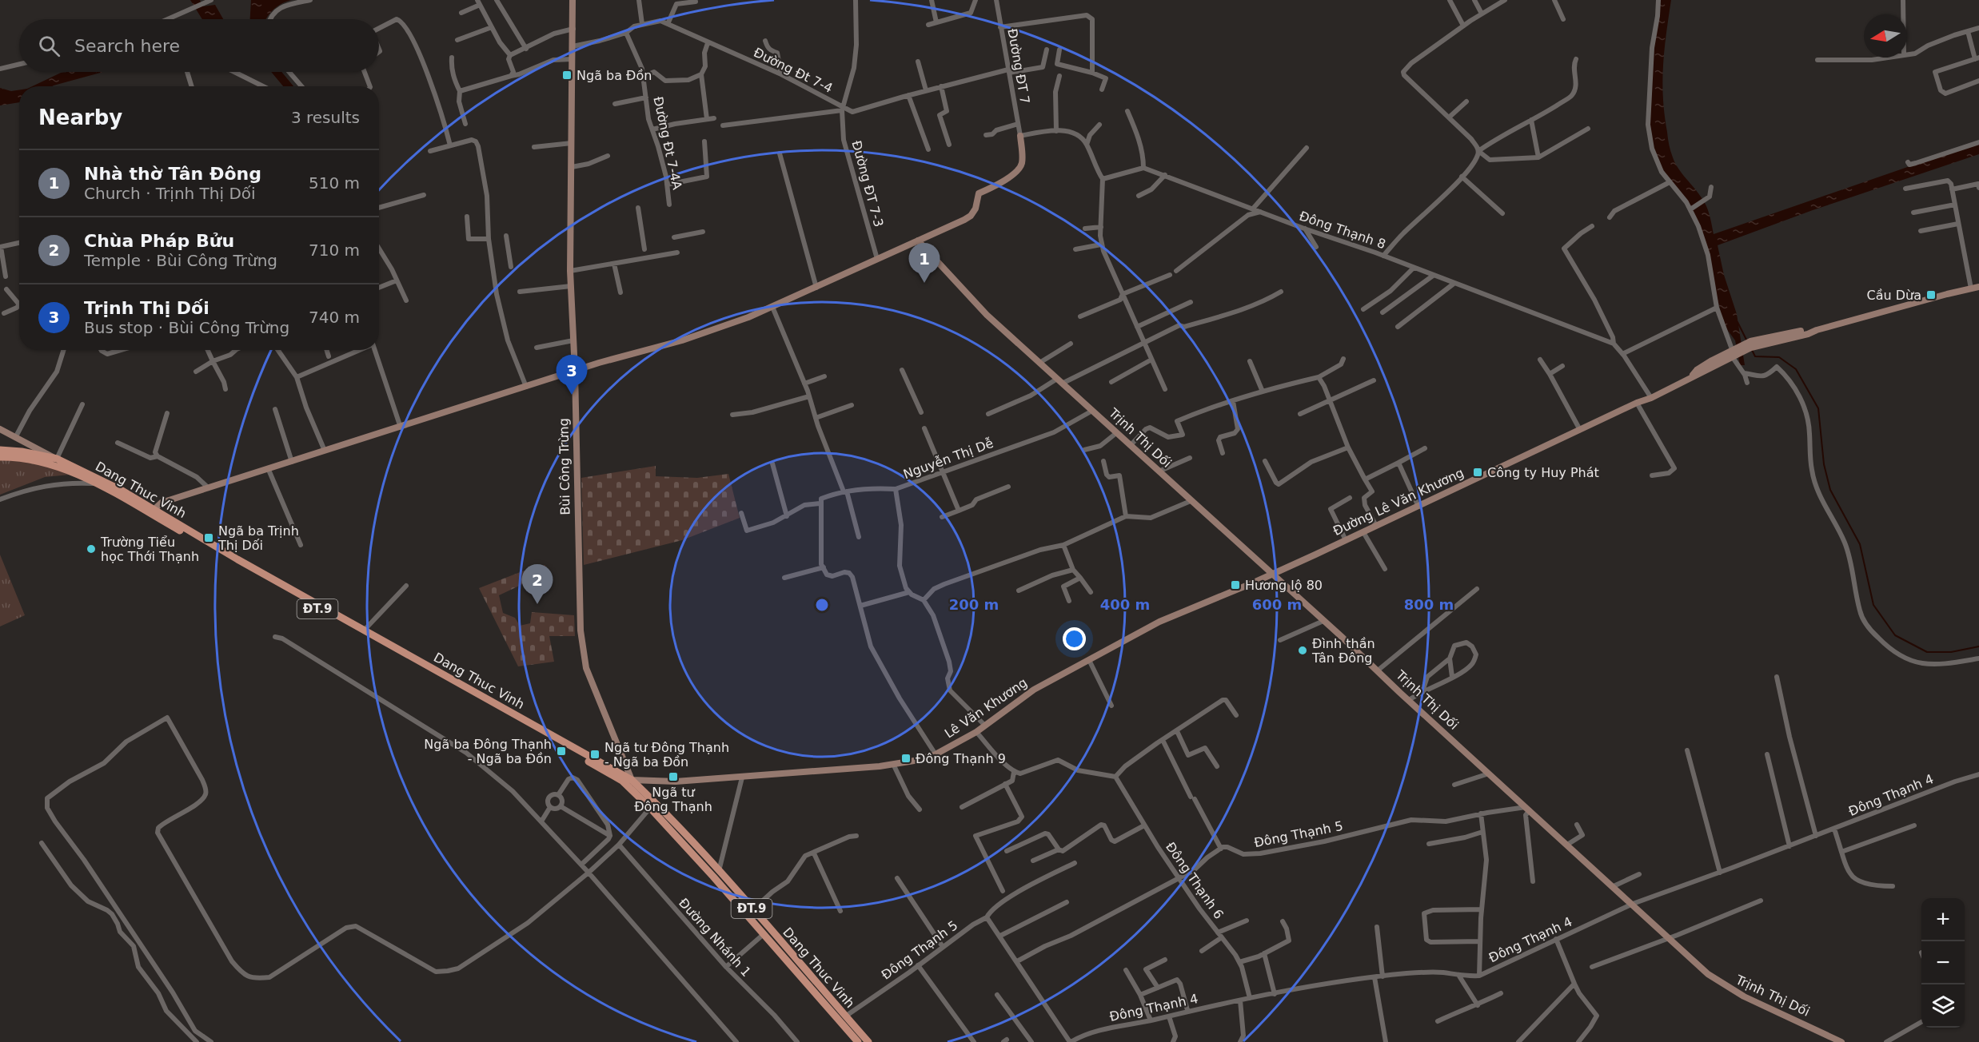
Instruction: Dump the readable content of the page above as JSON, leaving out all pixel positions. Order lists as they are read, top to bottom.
{
  "streets": {
    "main road": ["Dang Thuc Vinh", "ĐT.9"],
    "street": [
      "Đường ĐT 7",
      "Đường Đt 7-4",
      "Đường Đt 7-4A",
      "Đường ĐT 7-3",
      "Đông Thạnh 8",
      "Trịnh Thị Dối",
      "Nguyễn Thị Dễ",
      "Bùi Công Trừng",
      "Đường Lê Văn Khương",
      "Lê Văn Khương",
      "Đông Thạnh 4",
      "Đông Thạnh 5",
      "Đông Thạnh 6",
      "Đường Nhánh 1"
    ]
  },
  "crossings": [
    ["Đường ĐT 7", "Đường Đt 7-4"],
    ["Đường Đt 7-4", "Đường Đt 7-4A"],
    ["Đường Đt 7-4", "Đường ĐT 7-3"],
    ["Đường Đt 7-4", "Bùi Công Trừng"],
    ["Đông Thạnh 8", "Đường Lê Văn Khương"],
    ["Trịnh Thị Dối", "Nguyễn Thị Dễ"],
    ["Trịnh Thị Dối", "Đường Lê Văn Khương"],
    ["Trịnh Thị Dối", "Lê Văn Khương"],
    ["Trịnh Thị Dối", "Đông Thạnh 4"],
    ["Trịnh Thị Dối", "Đông Thạnh 5"],
    ["Bùi Công Trừng", "Dang Thuc Vinh"],
    ["Bùi Công Trừng", "Lê Văn Khương"],
    ["Dang Thuc Vinh", "Lê Văn Khương"],
    ["Dang Thuc Vinh", "Đông Thạnh 5"],
    ["Đường Lê Văn Khương", "Lê Văn Khương"],
    ["Đông Thạnh 4", "Đông Thạnh 6"]
  ],
  "places": {
    "transit": [
      "Ngã ba Đồn",
      "Cầu Dừa",
      "Công ty Huy Phát",
      "Ngã ba Trịnh Thị Dối",
      "Hương lộ 80",
      "Ngã ba Đông Thạnh - Ngã ba Đồn",
      "Ngã tư Đông Thạnh - Ngã ba Đồn",
      "Đông Thạnh 9",
      "Ngã tư Đông Thạnh"
    ],
    "other": ["Trường Tiểu học Thới Thạnh", "Đình thần Tân Đông"]
  },
  "north": "left",
  "page": {
    "search": "Search here",
    "heading": ["Nearby", "3 results"],
    "list": [
      {
        "mark": "1",
        "name": "Nhà thờ Tân Đông",
        "note": "Church · Trịnh Thị Dối",
        "value": "510 m"
      },
      {
        "mark": "2",
        "name": "Chùa Pháp Bửu",
        "note": "Temple · Bùi Công Trừng",
        "value": "710 m"
      },
      {
        "mark": "3",
        "name": "Trịnh Thị Dối",
        "note": "Bus stop · Bùi Công Trừng",
        "value": "740 m"
      }
    ],
    "pins": ["1", "3", "2"],
    "map_buttons": ["+", "−"]
  },
  "rings": [
    "200 m",
    "400 m",
    "600 m",
    "800 m"
  ]
}
